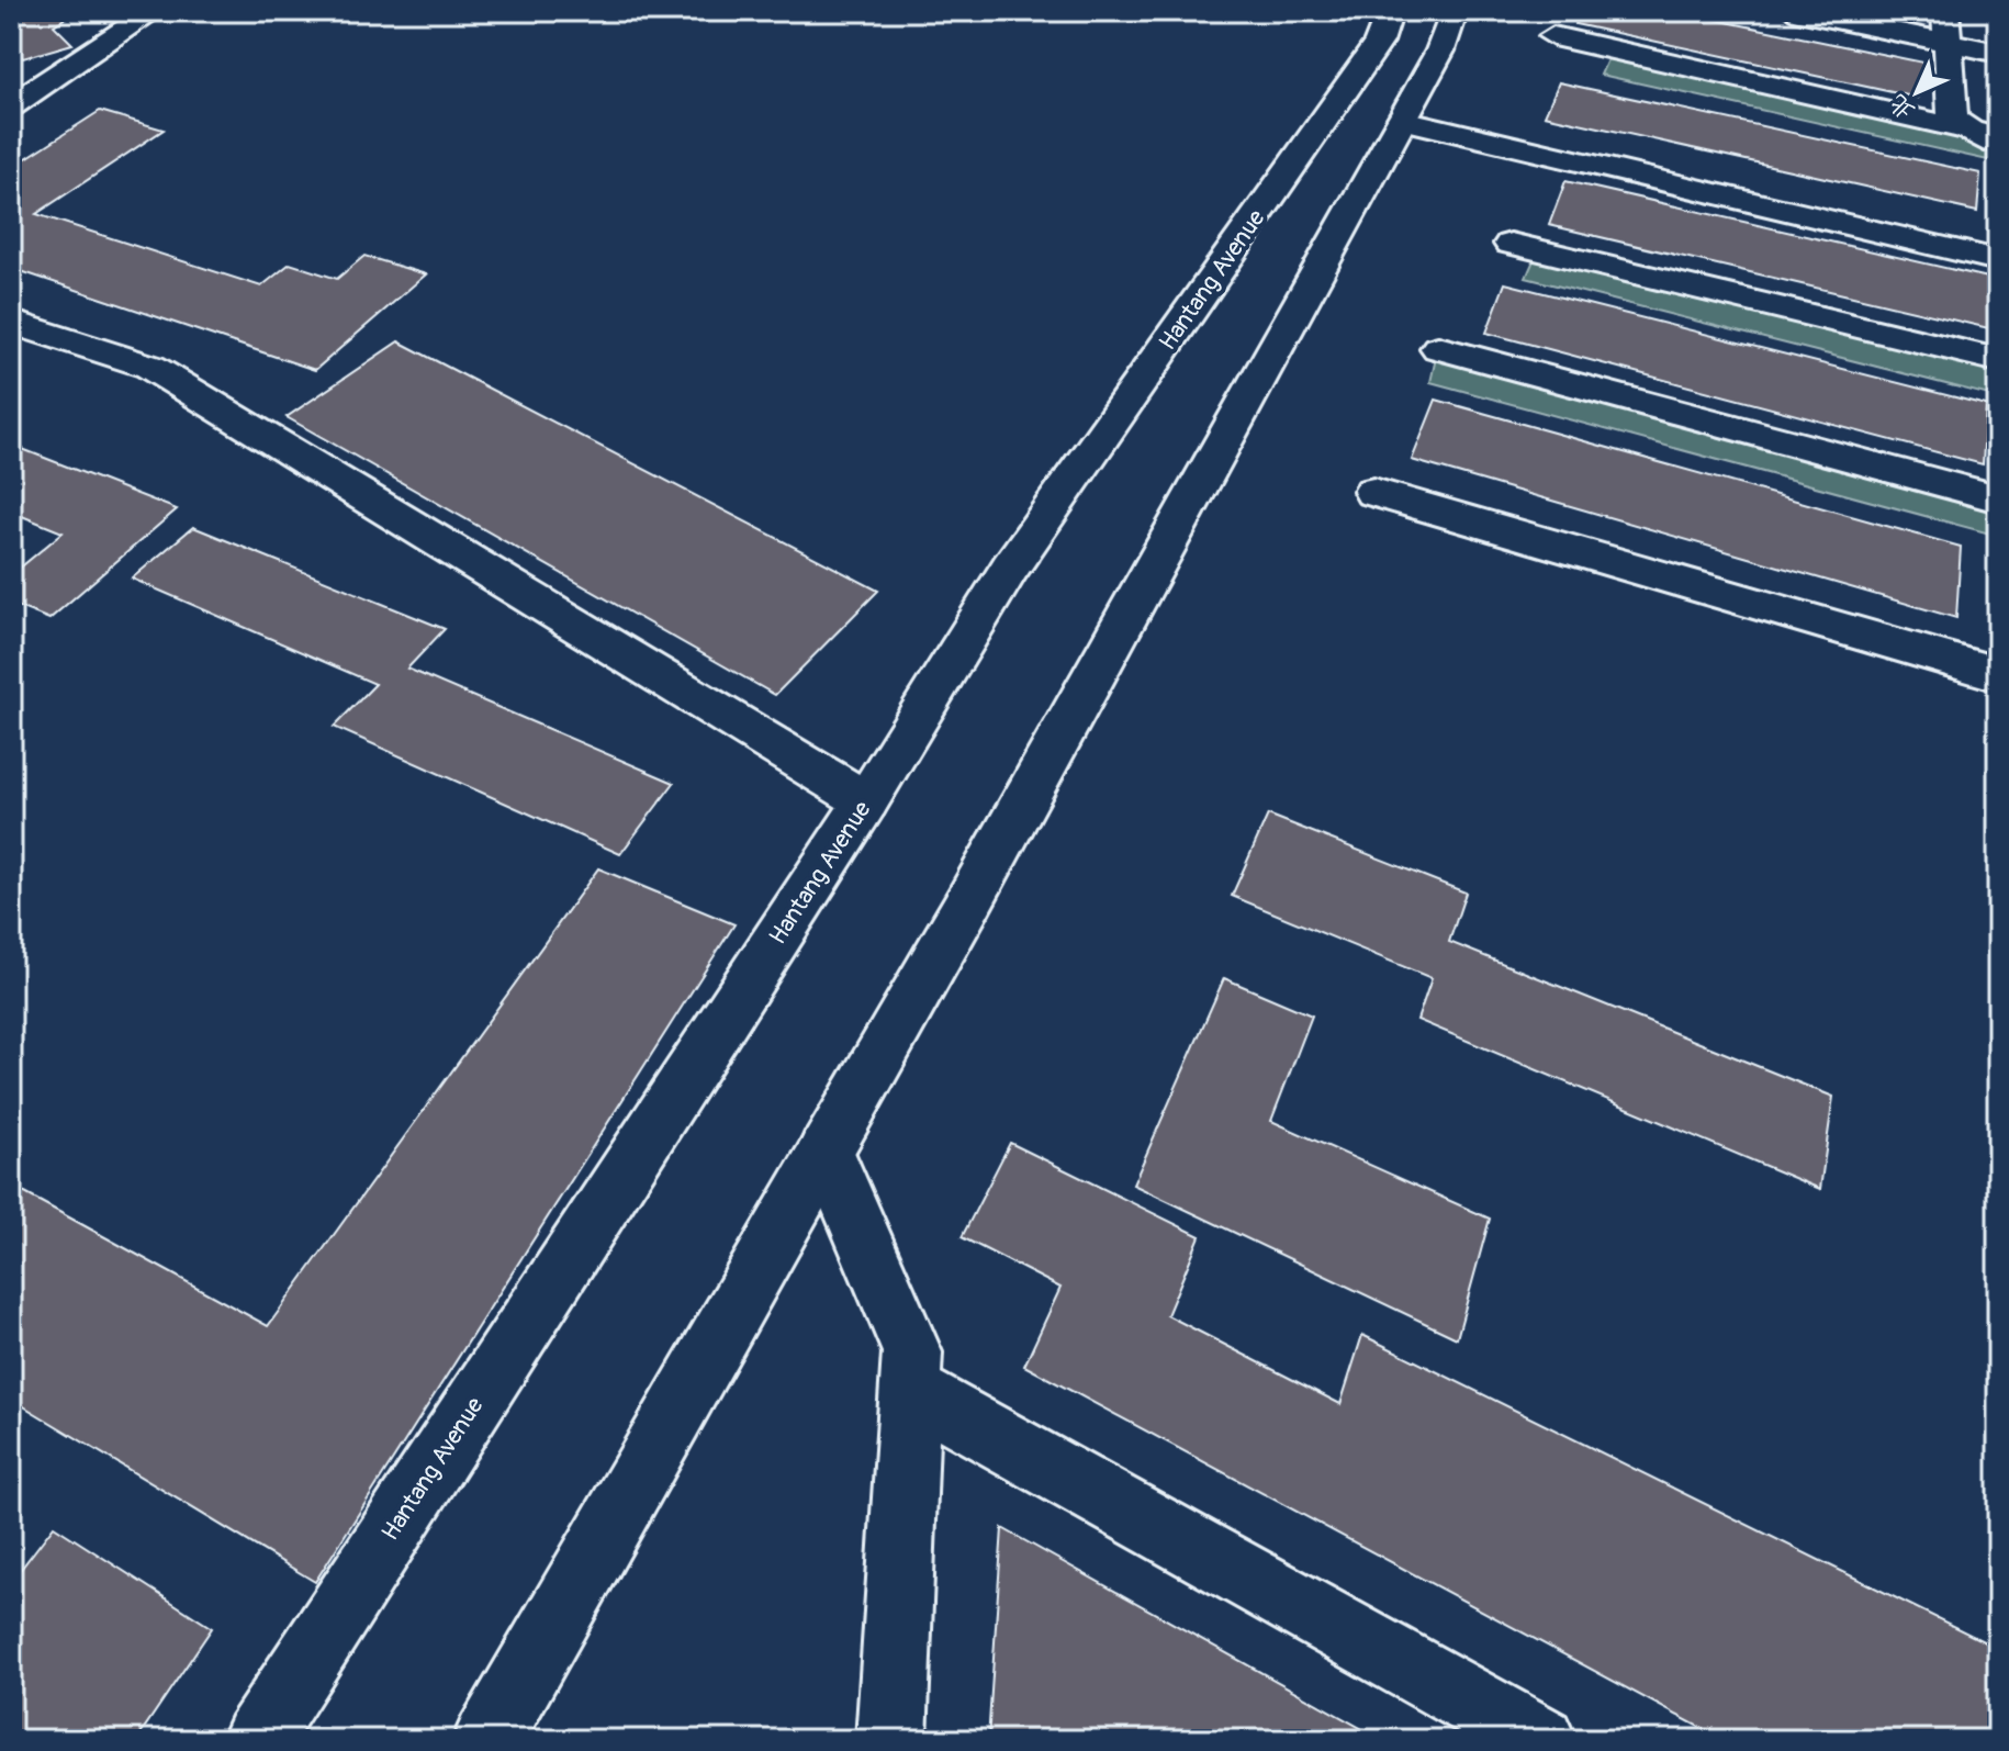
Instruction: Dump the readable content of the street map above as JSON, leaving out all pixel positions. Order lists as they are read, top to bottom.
{
  "streets": {
    "main road": ["Hantang Avenue"]
  },
  "north": "bottom left"
}
